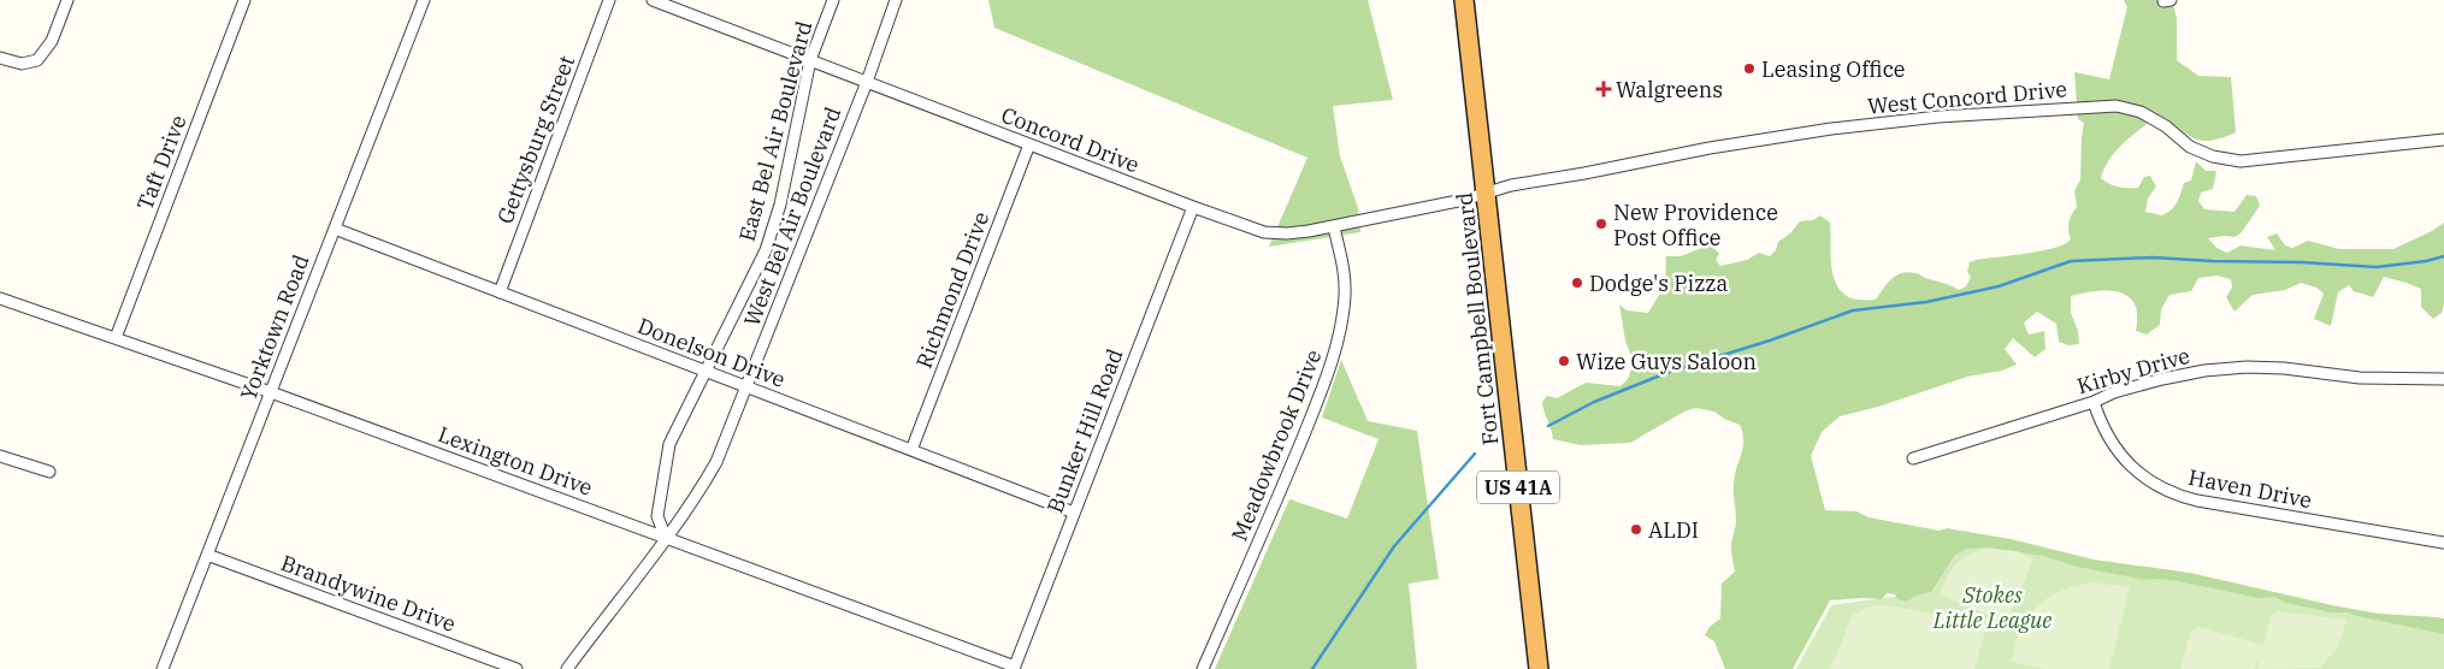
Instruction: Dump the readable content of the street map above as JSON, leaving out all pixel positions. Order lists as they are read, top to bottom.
{
  "streets": {
    "highway": ["Fort Campbell Boulevard", "US 41A"],
    "street": [
      "West Concord Drive",
      "East Bel Air Boulevard",
      "Gettysburg Street",
      "Concord Drive",
      "Taft Drive",
      "West Bel Air Boulevard",
      "Richmond Drive",
      "Yorktown Road",
      "Donelson Drive",
      "Kirby Drive",
      "Bunker Hill Road",
      "Meadowbrook Drive",
      "Lexington Drive",
      "Haven Drive",
      "Brandywine Drive"
    ]
  },
  "crossings": [
    ["West Concord Drive", "Concord Drive"],
    ["West Concord Drive", "Fort Campbell Boulevard"],
    ["East Bel Air Boulevard", "Concord Drive"],
    ["East Bel Air Boulevard", "West Bel Air Boulevard"],
    ["East Bel Air Boulevard", "Donelson Drive"],
    ["East Bel Air Boulevard", "Lexington Drive"],
    ["Gettysburg Street", "Donelson Drive"],
    ["Concord Drive", "West Bel Air Boulevard"],
    ["Concord Drive", "Richmond Drive"],
    ["Concord Drive", "Fort Campbell Boulevard"],
    ["Concord Drive", "Bunker Hill Road"],
    ["Concord Drive", "Meadowbrook Drive"],
    ["Taft Drive", "Lexington Drive"],
    ["West Bel Air Boulevard", "Donelson Drive"],
    ["West Bel Air Boulevard", "Lexington Drive"],
    ["Richmond Drive", "Donelson Drive"],
    ["Yorktown Road", "Donelson Drive"],
    ["Yorktown Road", "Lexington Drive"],
    ["Yorktown Road", "Brandywine Drive"],
    ["Donelson Drive", "Bunker Hill Road"],
    ["Kirby Drive", "Haven Drive"],
    ["Bunker Hill Road", "Lexington Drive"]
  ],
  "parks": ["Stokes Little League"],
  "places": {
    "other": [
      "Leasing Office",
      "New Providence Post Office",
      "Dodge's Pizza",
      "Wize Guys Saloon",
      "ALDI"
    ],
    "health": ["Walgreens"]
  }
}
